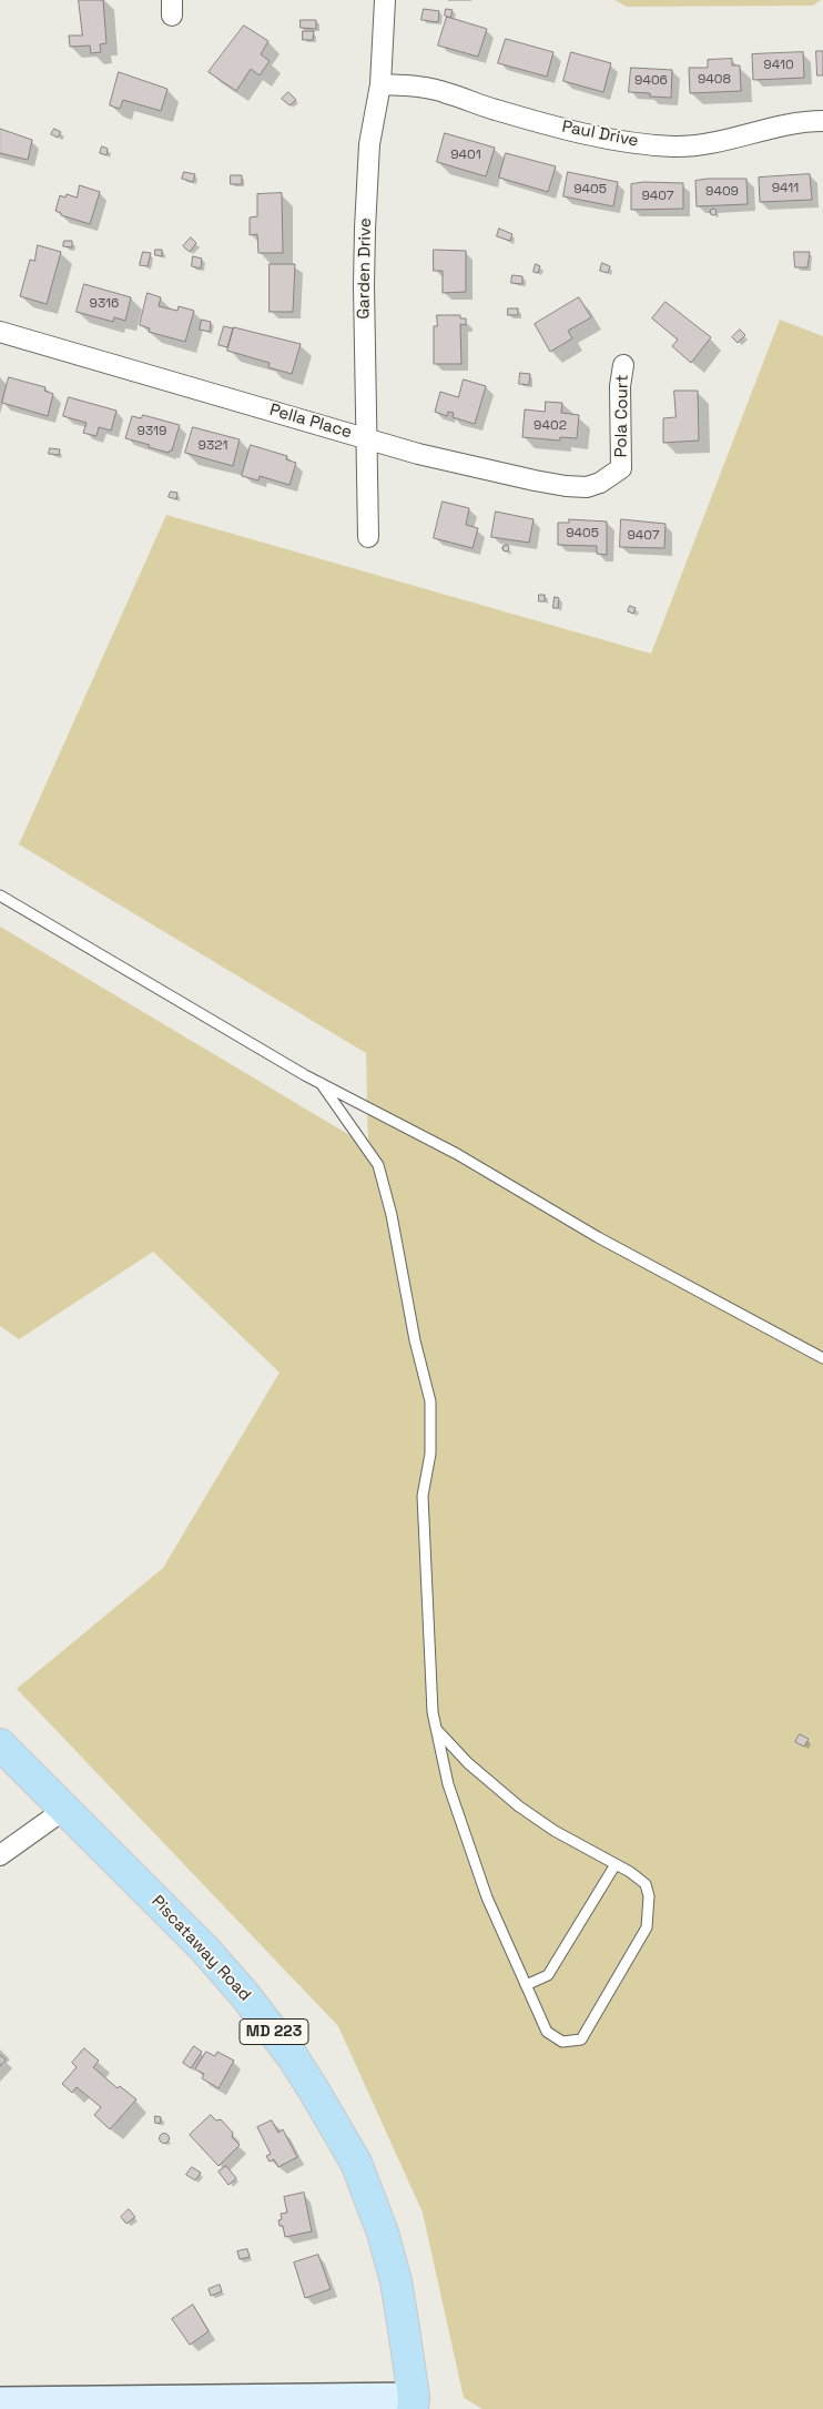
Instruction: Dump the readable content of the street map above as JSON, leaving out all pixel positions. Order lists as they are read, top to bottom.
{
  "streets": {
    "main road": ["Piscataway Road", "MD 223"],
    "street": [
      "Paul Drive",
      "Garden Drive",
      "Pola Court",
      "Pella Place"
    ]
  },
  "crossings": [
    ["Paul Drive", "Garden Drive"],
    ["Garden Drive", "Pella Place"],
    ["Pola Court", "Pella Place"]
  ],
  "house_numbers": [
    "9410",
    "9408",
    "9406",
    "9401",
    "9411",
    "9405",
    "9409",
    "9407",
    "9316",
    "9402",
    "9319",
    "9321",
    "9405",
    "9407"
  ]
}
